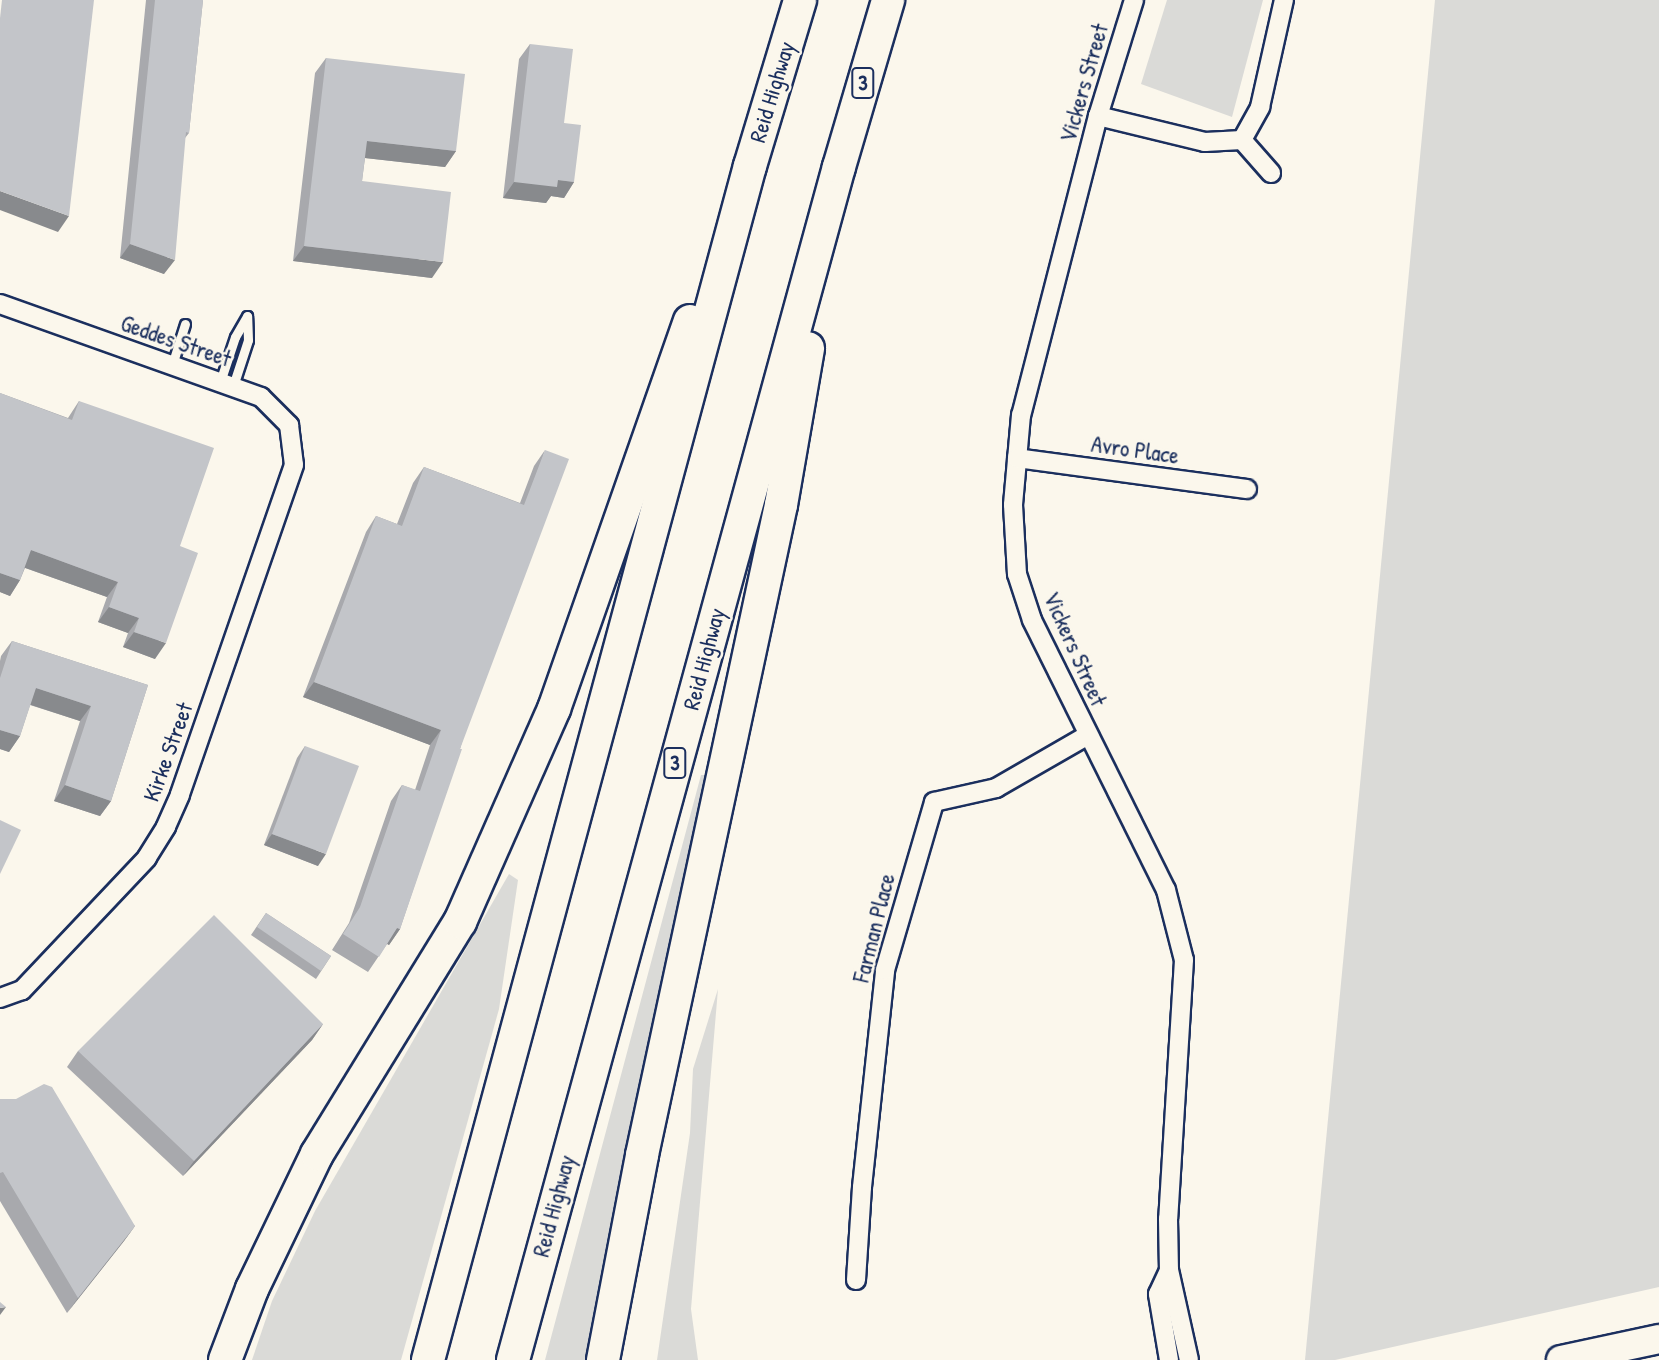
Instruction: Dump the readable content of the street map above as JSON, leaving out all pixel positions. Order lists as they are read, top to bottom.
{
  "streets": {
    "highway": ["3", "Reid Highway"],
    "street": [
      "Vickers Street",
      "Geddes Street",
      "Avro Place",
      "Kirke Street",
      "Farman Place"
    ]
  },
  "crossings": [
    ["Vickers Street", "Avro Place"],
    ["Vickers Street", "Farman Place"],
    ["Geddes Street", "Kirke Street"]
  ]
}
